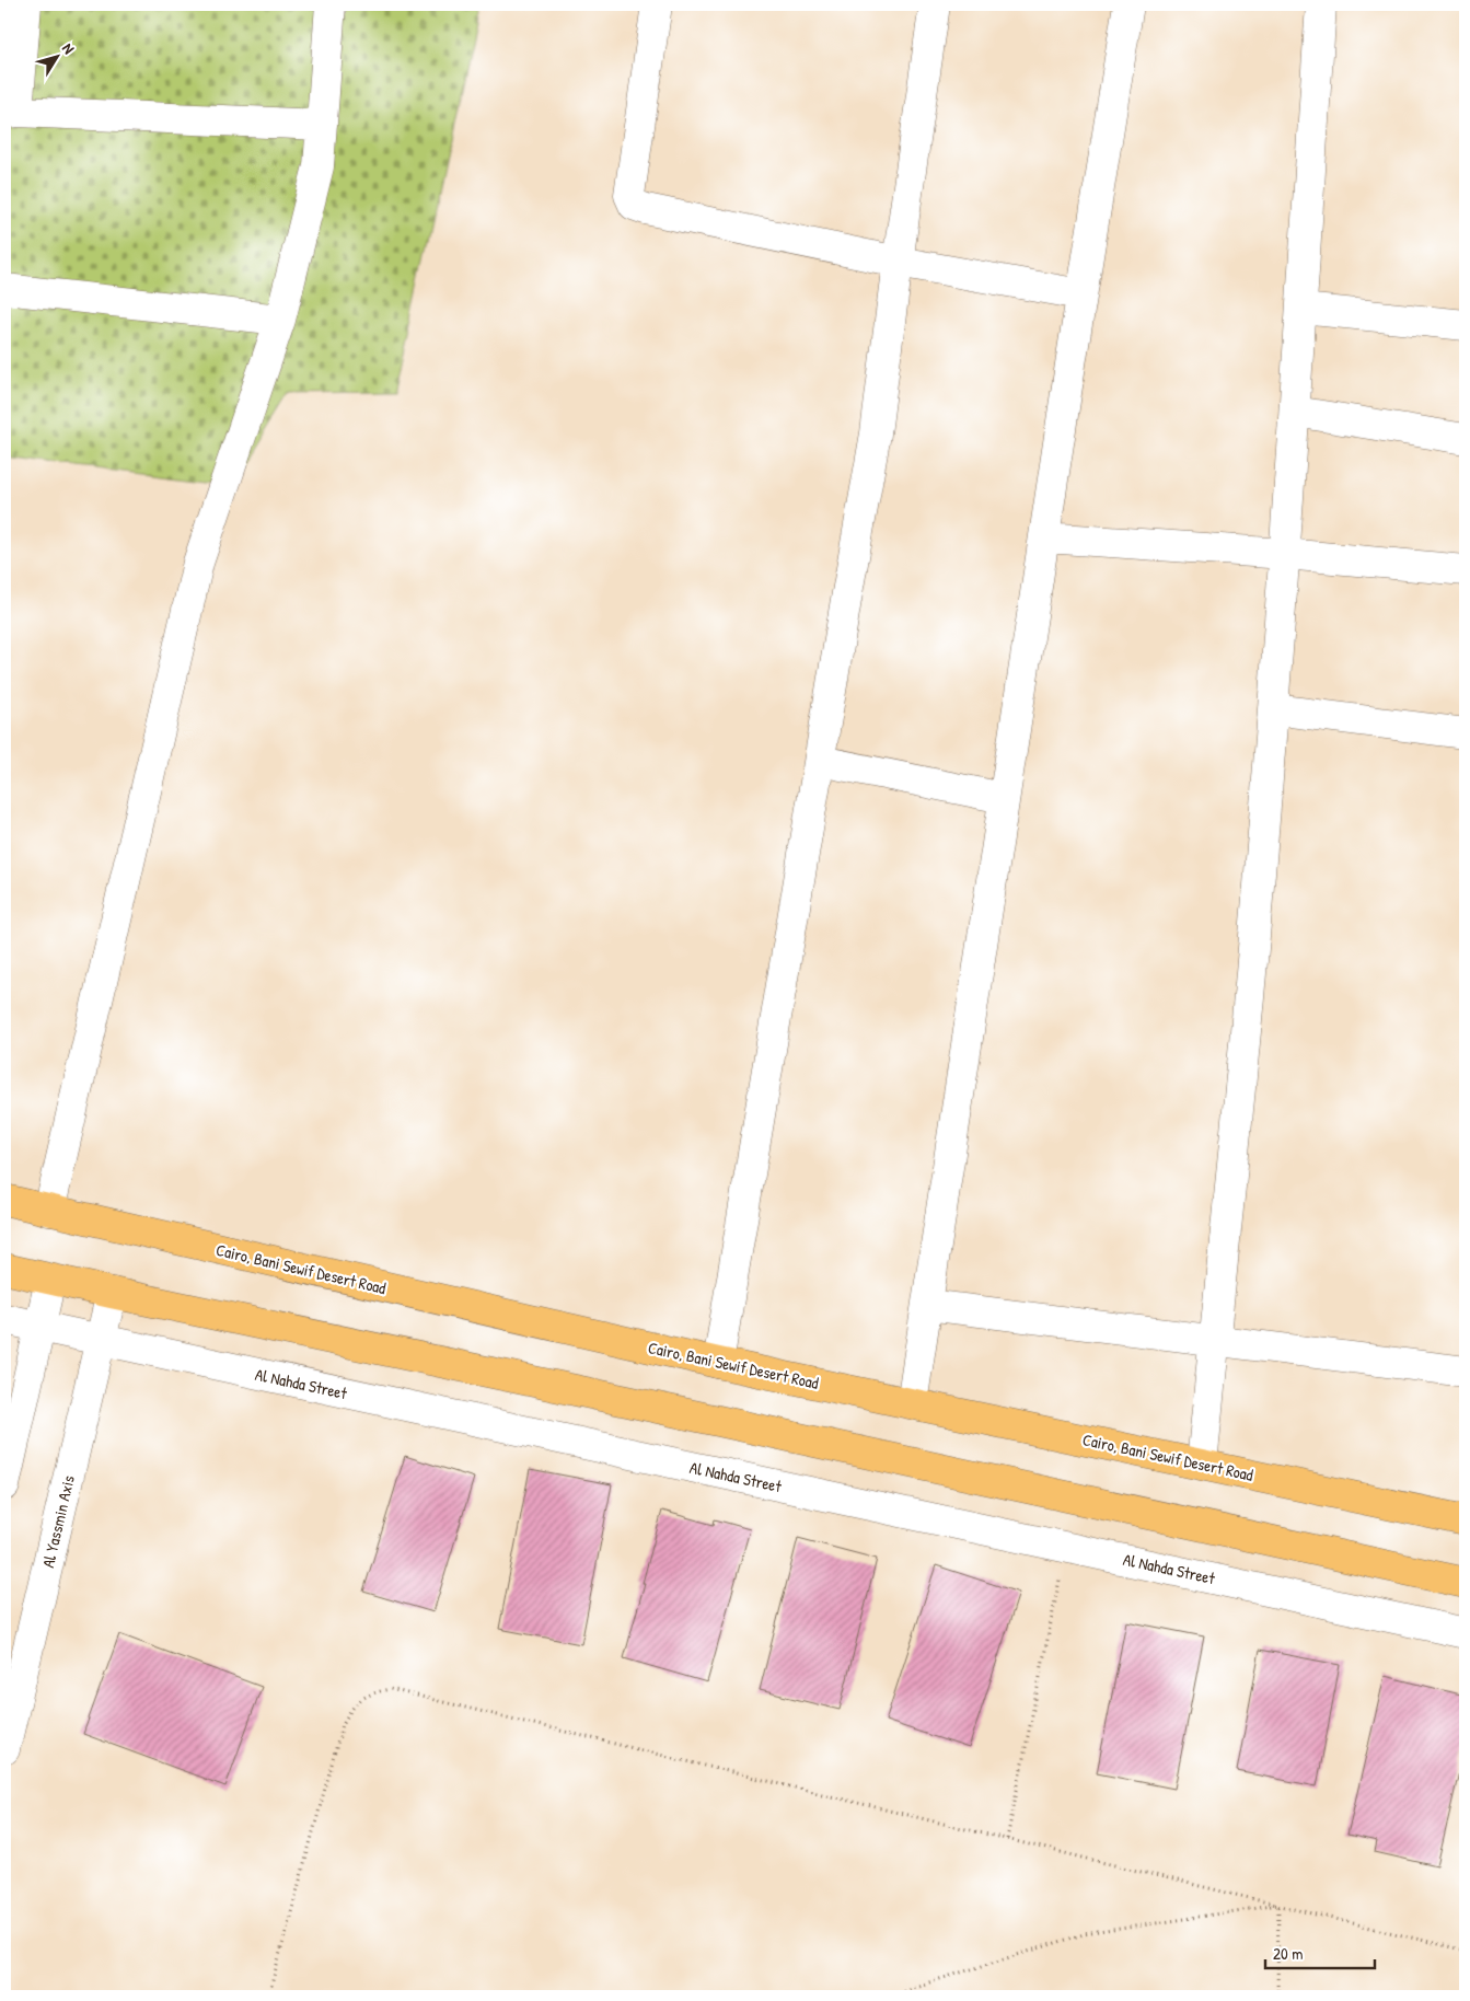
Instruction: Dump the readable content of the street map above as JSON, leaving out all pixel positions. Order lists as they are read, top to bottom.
{
  "streets": {
    "main road": ["Cairo, Bani Sewif Desert Road"],
    "street": ["Al Nahda Street", "Al Yassmin Axis"]
  },
  "crossings": [
    ["Al Nahda Street", "Al Yassmin Axis"]
  ],
  "scale_bar": "20 m",
  "north": "top right"
}
